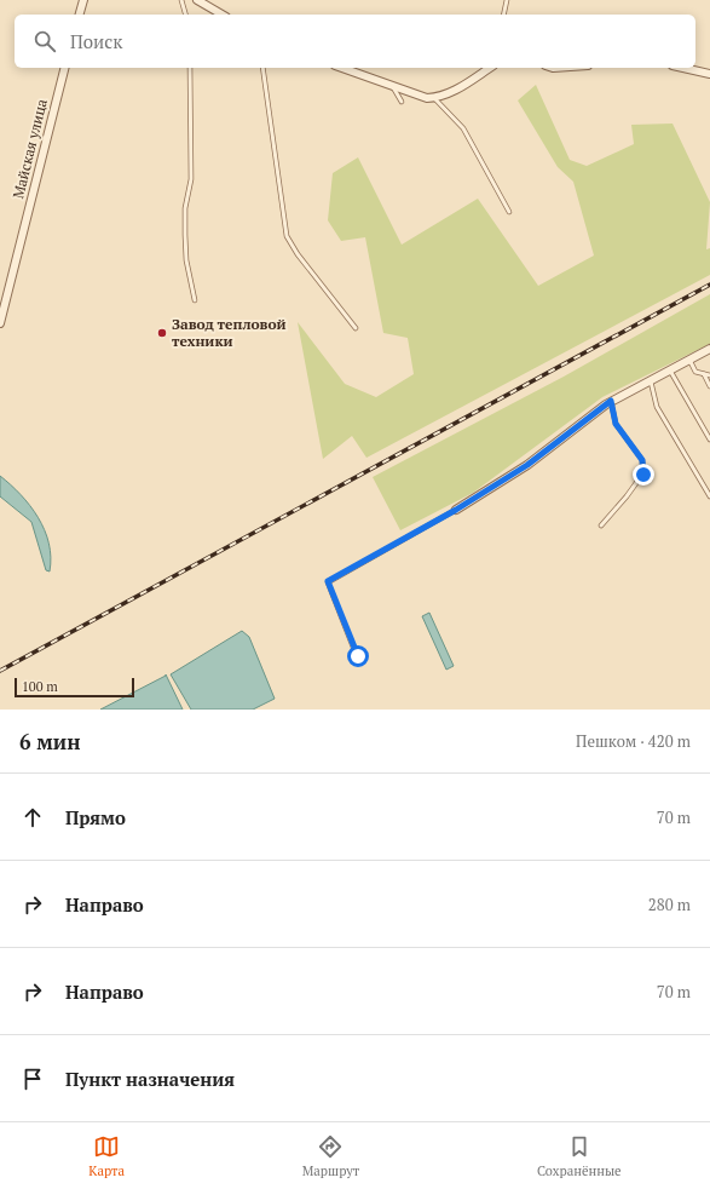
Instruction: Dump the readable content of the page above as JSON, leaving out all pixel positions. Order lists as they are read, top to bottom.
{
  "streets": {
    "street": ["Майская улица"]
  },
  "places": ["Завод тепловой техники"],
  "scale_bar": "100 m",
  "page": {
    "search": "Поиск",
    "scale": "100 m",
    "heading": ["6 мин", "Пешком · 420 m"],
    "list": [
      ["Прямо", "70 m"],
      ["Направо", "280 m"],
      ["Направо", "70 m"],
      "Пункт назначения"
    ],
    "nav": ["Карта", "Маршрут", "Сохранённые"]
  }
}
